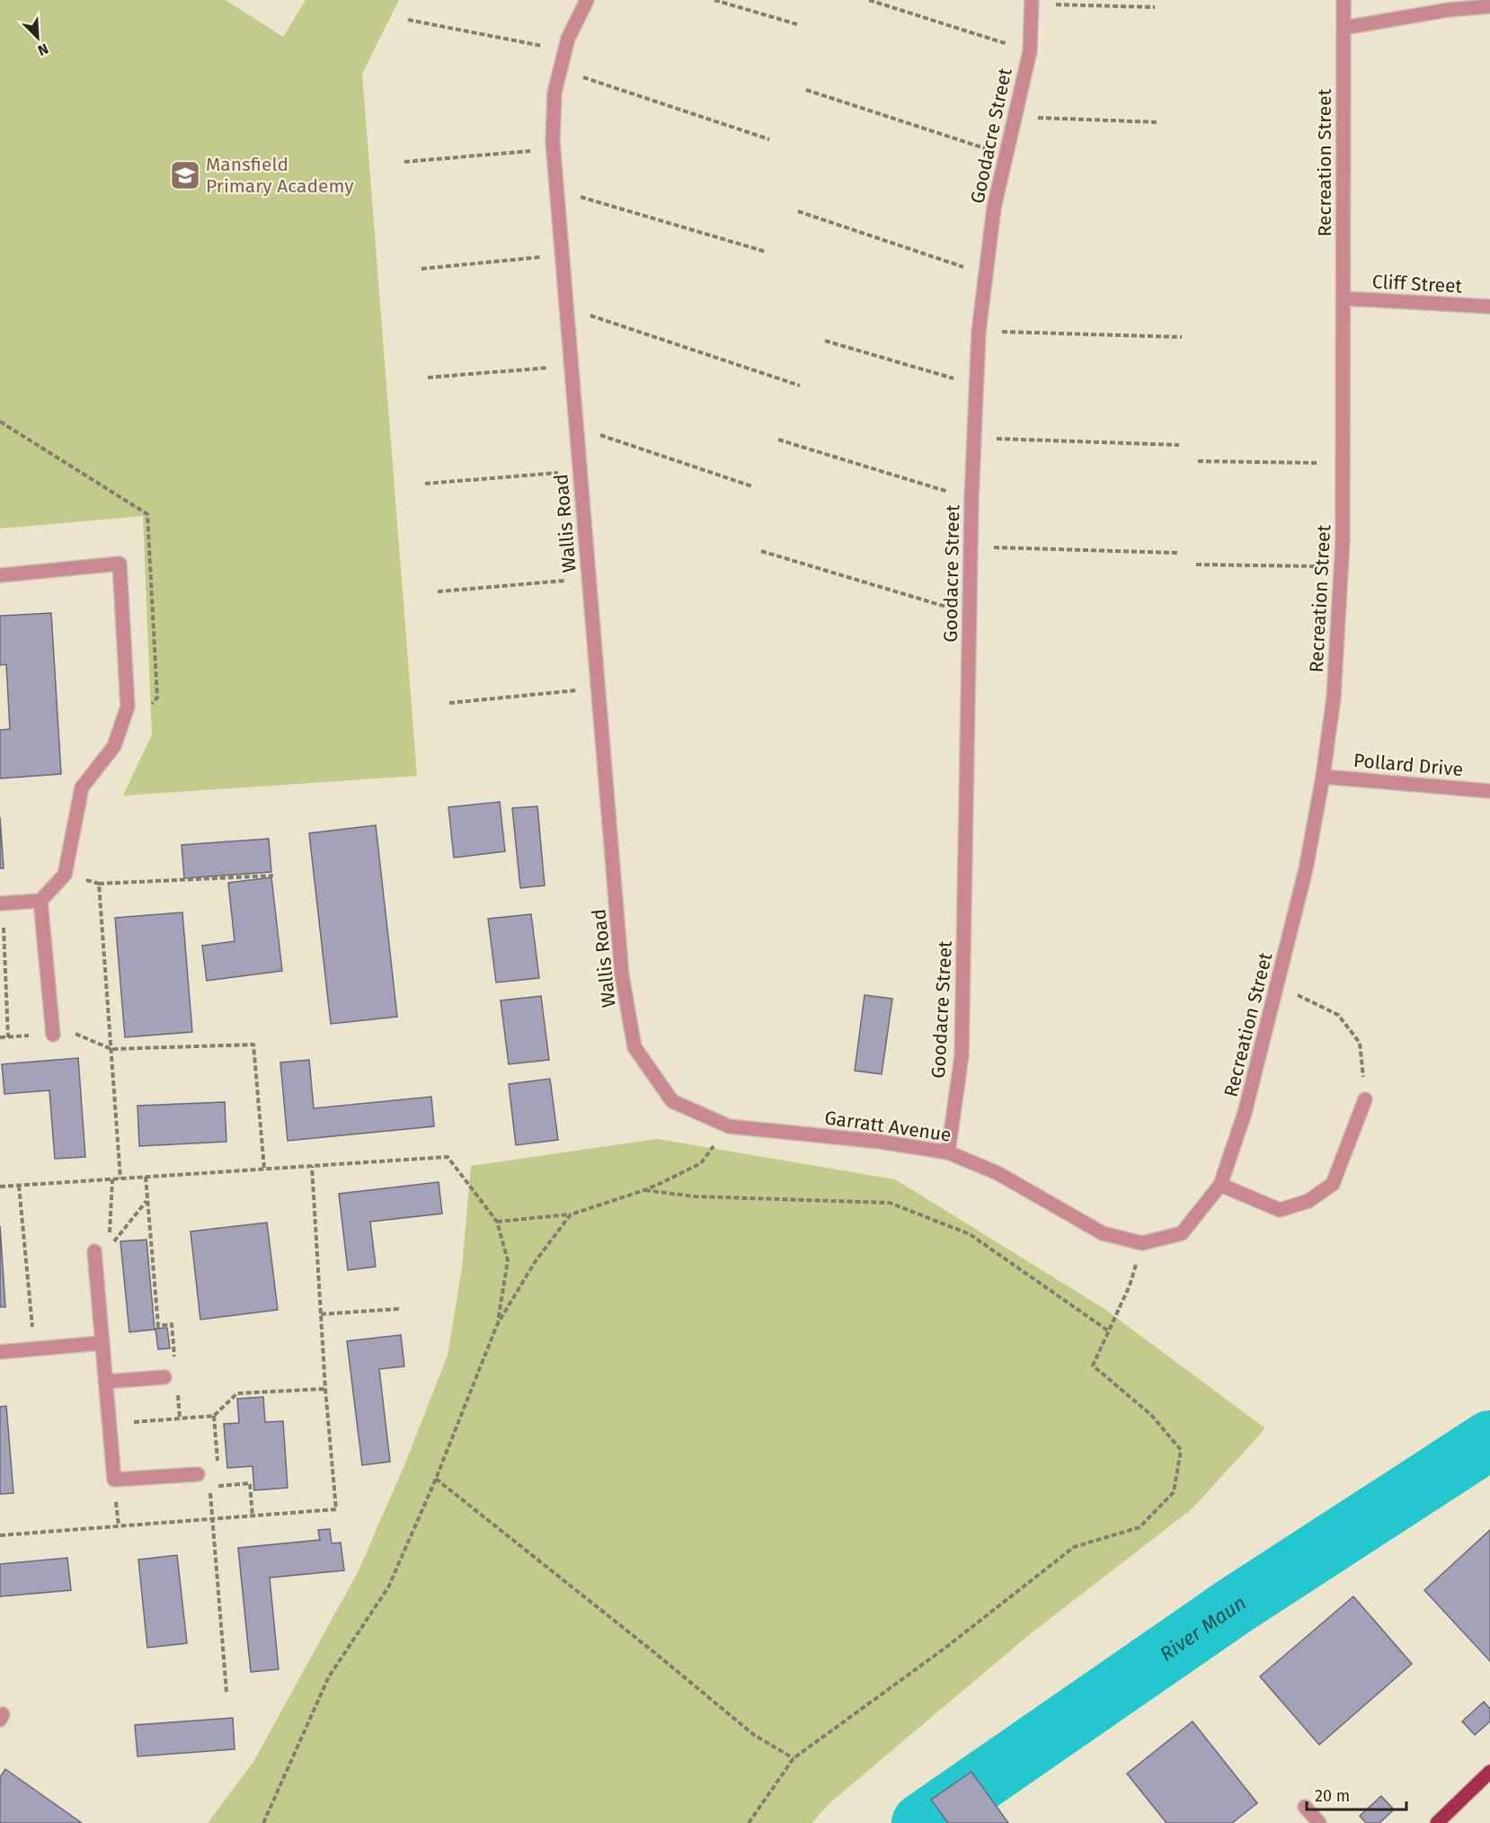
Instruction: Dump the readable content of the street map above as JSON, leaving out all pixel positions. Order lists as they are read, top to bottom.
{
  "streets": {
    "street": [
      "Goodacre Street",
      "Recreation Street",
      "Cliff Street",
      "Wallis Road",
      "Pollard Drive",
      "Garratt Avenue"
    ]
  },
  "crossings": [
    ["Goodacre Street", "Garratt Avenue"],
    ["Recreation Street", "Cliff Street"],
    ["Recreation Street", "Pollard Drive"],
    ["Recreation Street", "Garratt Avenue"],
    ["Wallis Road", "Garratt Avenue"]
  ],
  "water": ["River Maun"],
  "places": {
    "school or university": ["Mansfield Primary Academy"]
  },
  "scale_bar": "20 m",
  "north": "bottom right"
}
